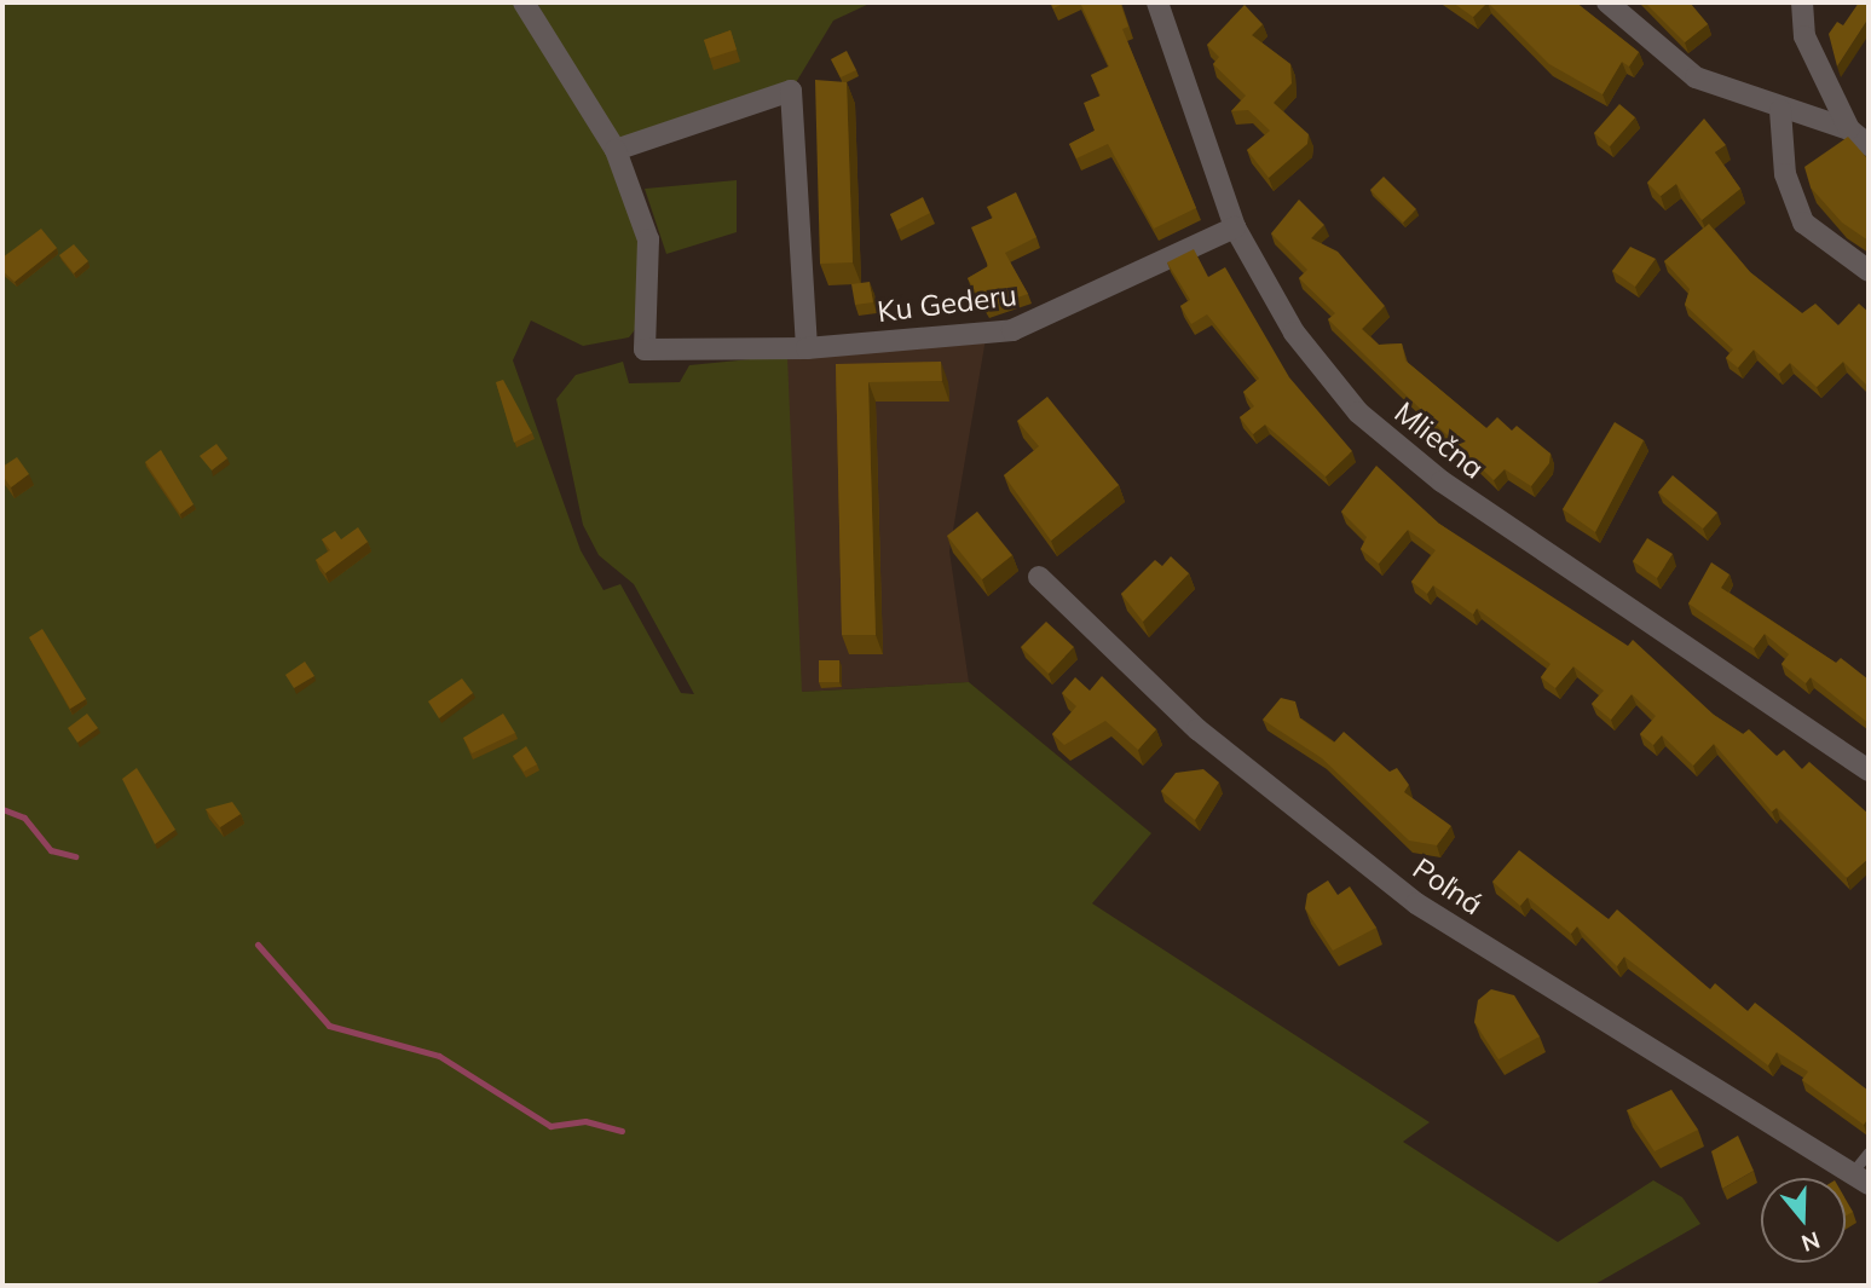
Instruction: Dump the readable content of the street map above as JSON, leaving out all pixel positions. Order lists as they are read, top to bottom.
{
  "streets": {
    "street": ["Ku Gederu", "Mliečna", "Poľná"]
  },
  "crossings": [
    ["Ku Gederu", "Mliečna"]
  ],
  "north": "bottom"
}
